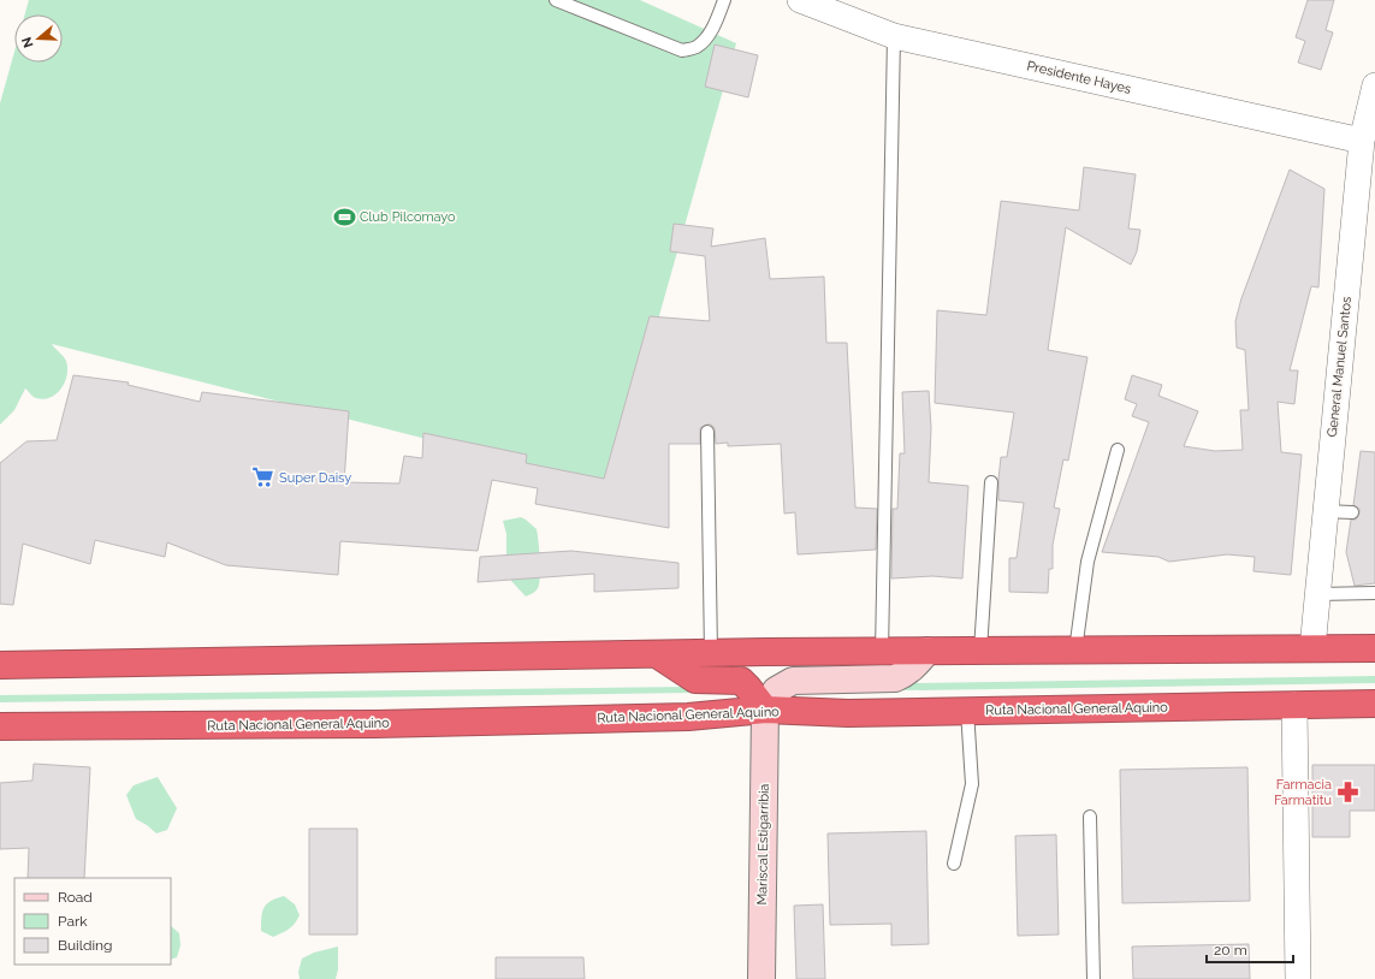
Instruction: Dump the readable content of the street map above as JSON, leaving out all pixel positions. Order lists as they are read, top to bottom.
{
  "streets": {
    "highway": ["Ruta Nacional General Aquino"],
    "street": ["Presidente Hayes", "General Manuel Santos", "Mariscal Estigarribia"]
  },
  "crossings": [
    ["Presidente Hayes", "General Manuel Santos"],
    ["Ruta Nacional General Aquino", "Mariscal Estigarribia"]
  ],
  "places": {
    "sports": ["Club Pilcomayo"],
    "supermarket": ["Super Daisy"],
    "pharmacy": ["Farmacia Farmatitu"]
  },
  "legend": ["Road", "Park", "Building"],
  "scale_bar": "20 m",
  "north": "left"
}
